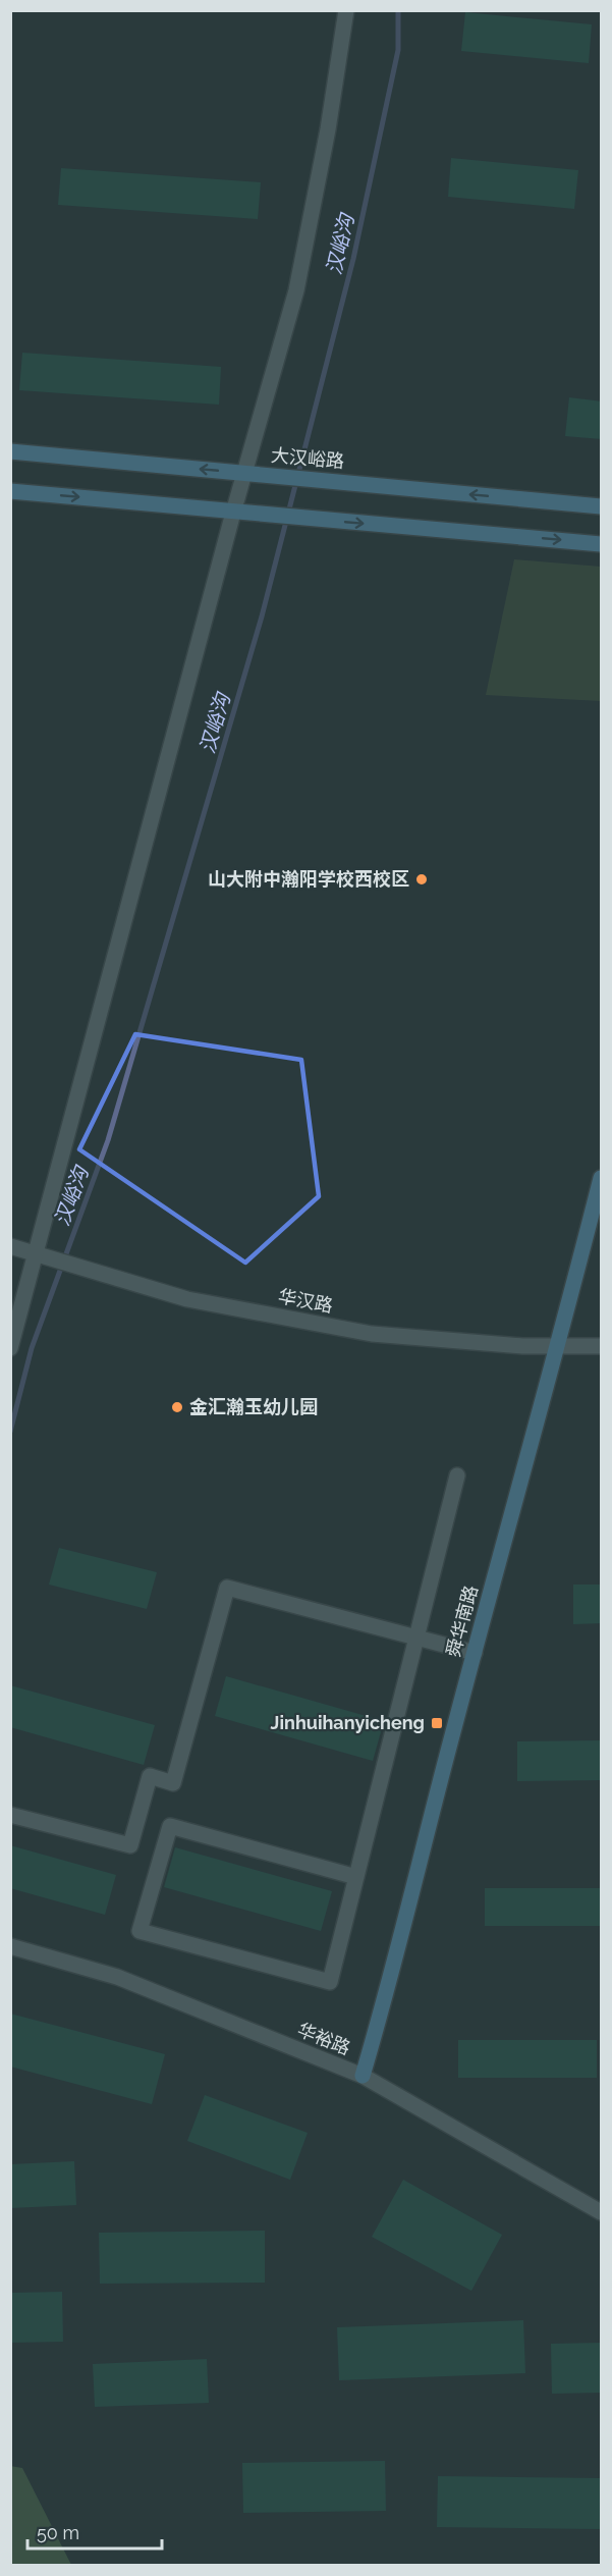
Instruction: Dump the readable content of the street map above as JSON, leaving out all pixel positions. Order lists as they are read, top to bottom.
{
  "streets": {
    "main road": ["大汉峪路", "舜华南路"],
    "street": ["华汉路", "华裕路"]
  },
  "crossings": [
    ["华汉路", "舜华南路"],
    ["舜华南路", "华裕路"]
  ],
  "water": ["汉峪沟"],
  "places": {
    "other": ["山大附中瀚阳学校西校区", "金汇瀚玉幼儿园"],
    "transit": ["Jinhuihanyicheng"]
  },
  "scale_bar": "50 m"
}
